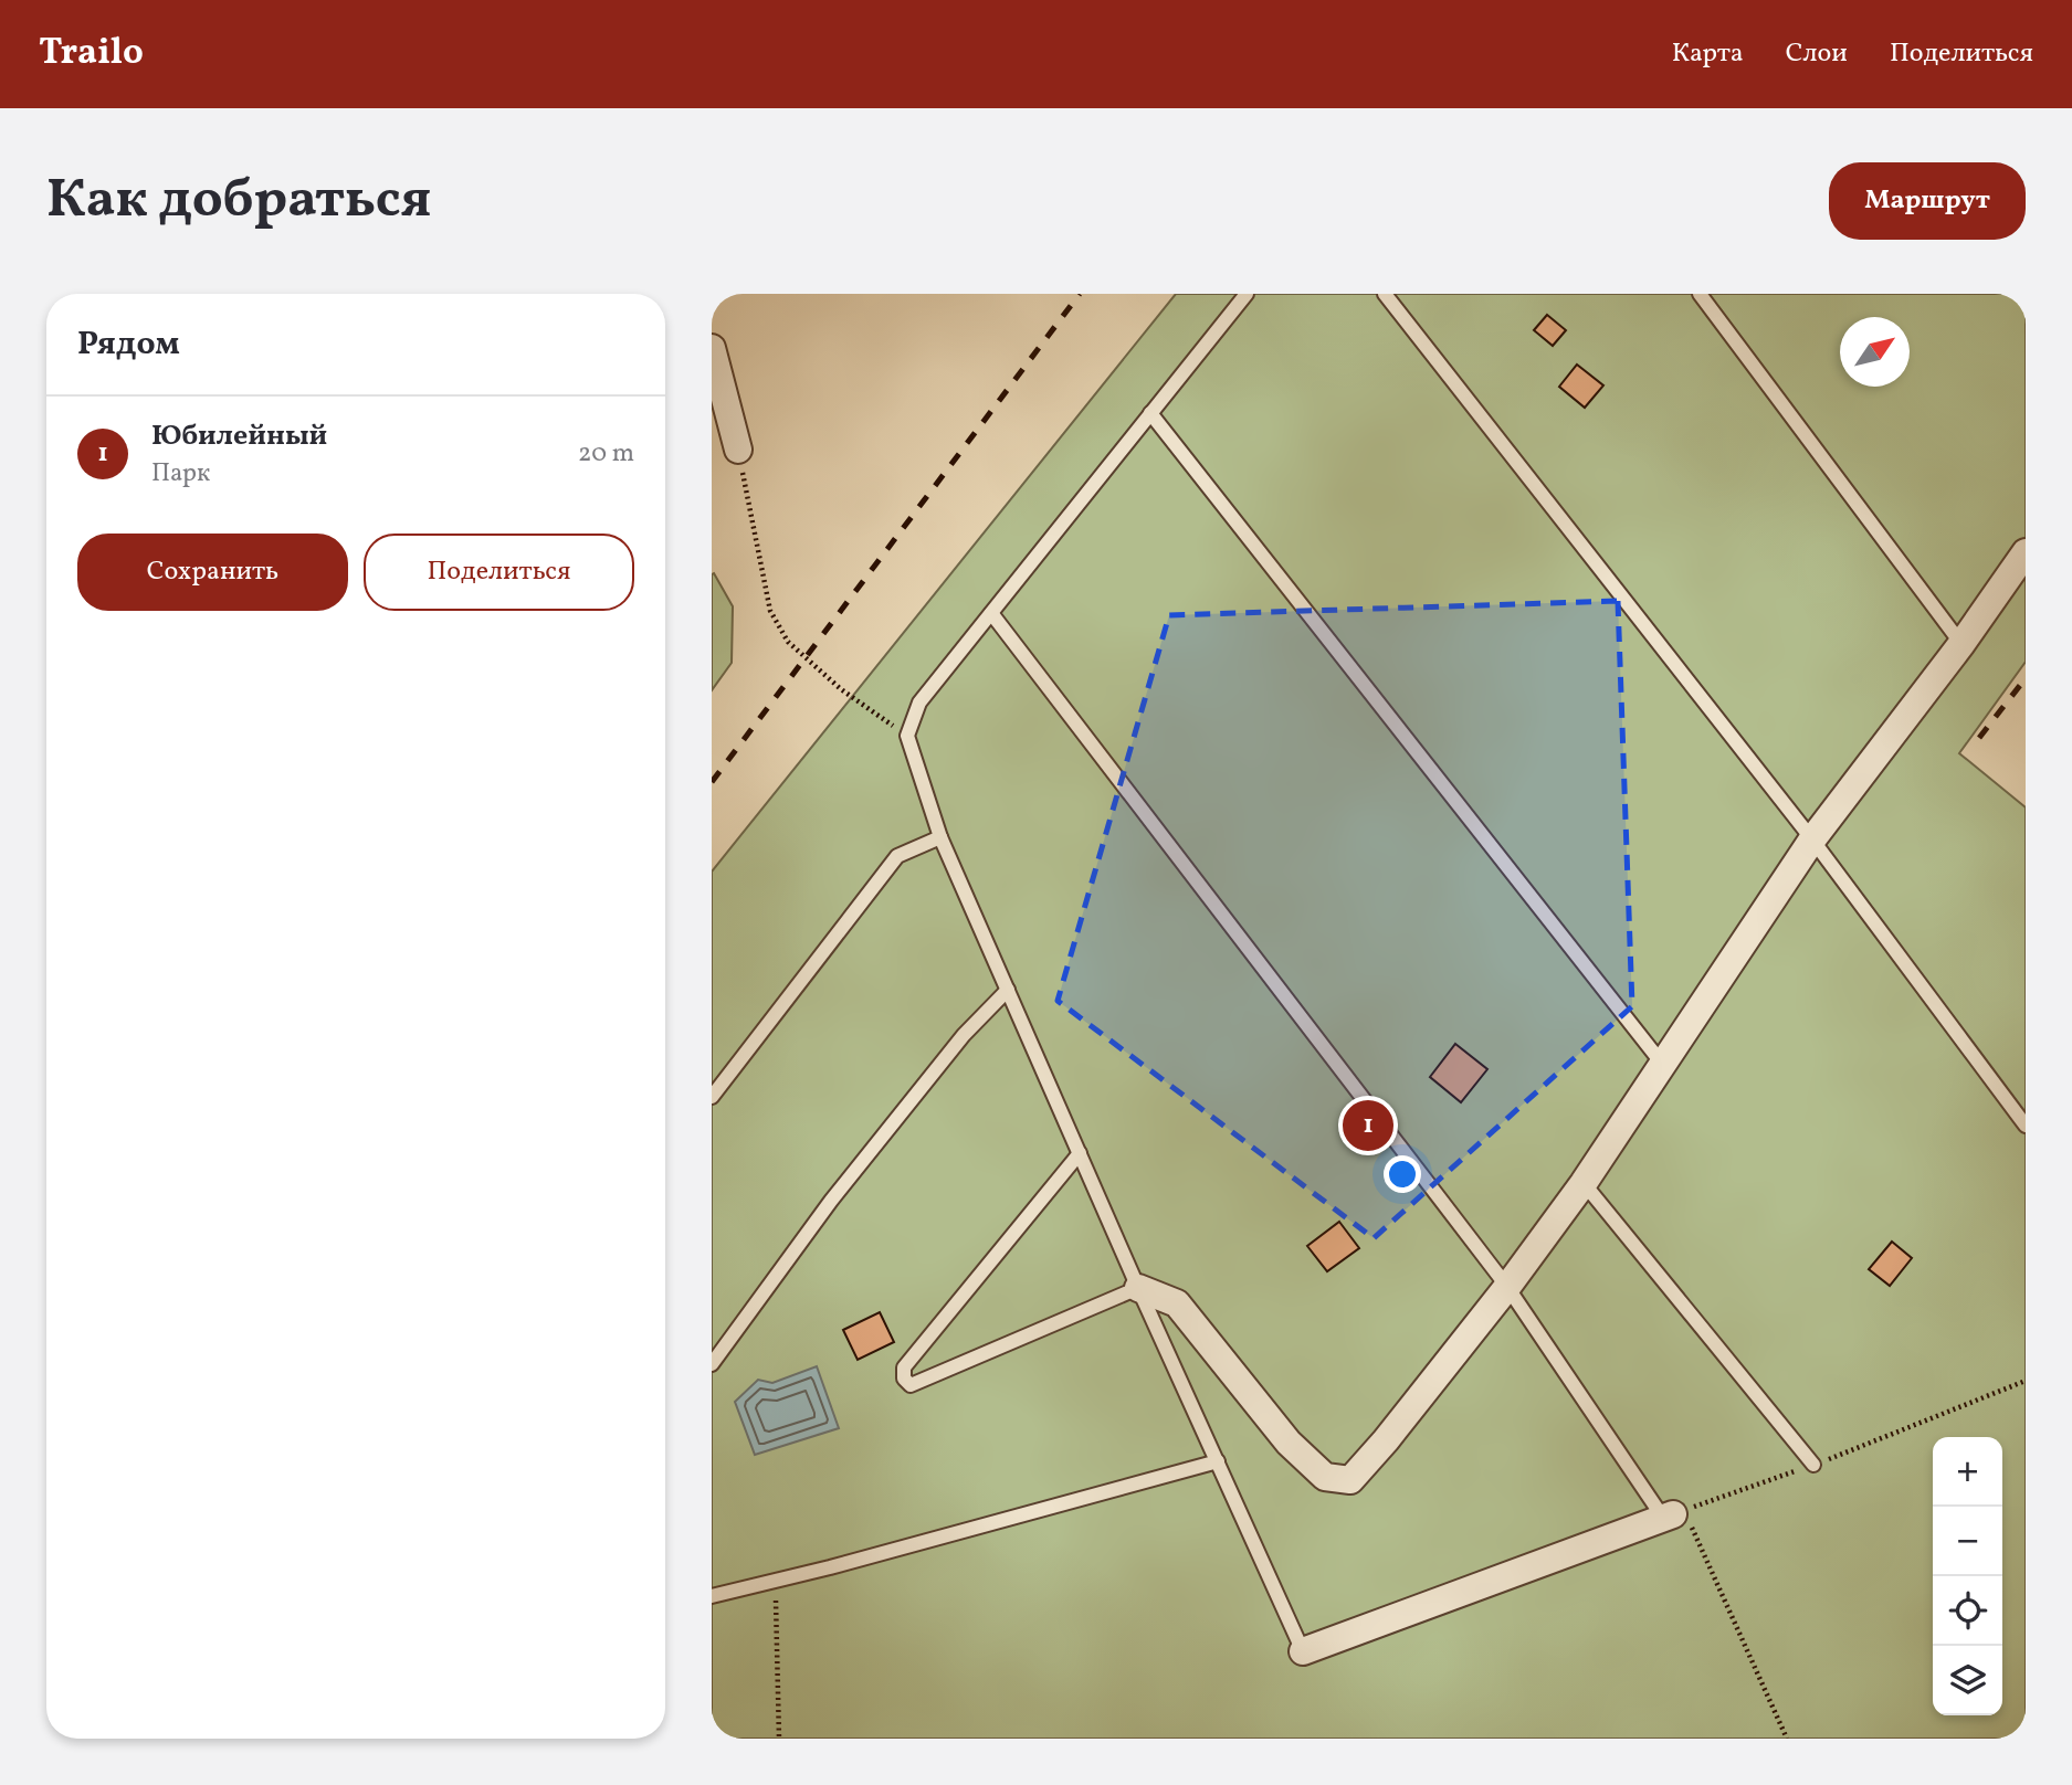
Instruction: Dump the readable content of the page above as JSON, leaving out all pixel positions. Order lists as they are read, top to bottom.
{
  "north": "top right",
  "page": {
    "header": "Trailo",
    "nav": ["Карта", "Слои", "Поделиться"],
    "buttons": [
      "Маршрут",
      ["Сохранить", "Поделиться"]
    ],
    "title": "Как добраться",
    "heading": "Рядом",
    "list": [
      {
        "mark": "1",
        "name": "Юбилейный",
        "note": "Парк",
        "value": "20 m"
      }
    ],
    "pins": "1",
    "map_buttons": ["+", "−"]
  }
}
